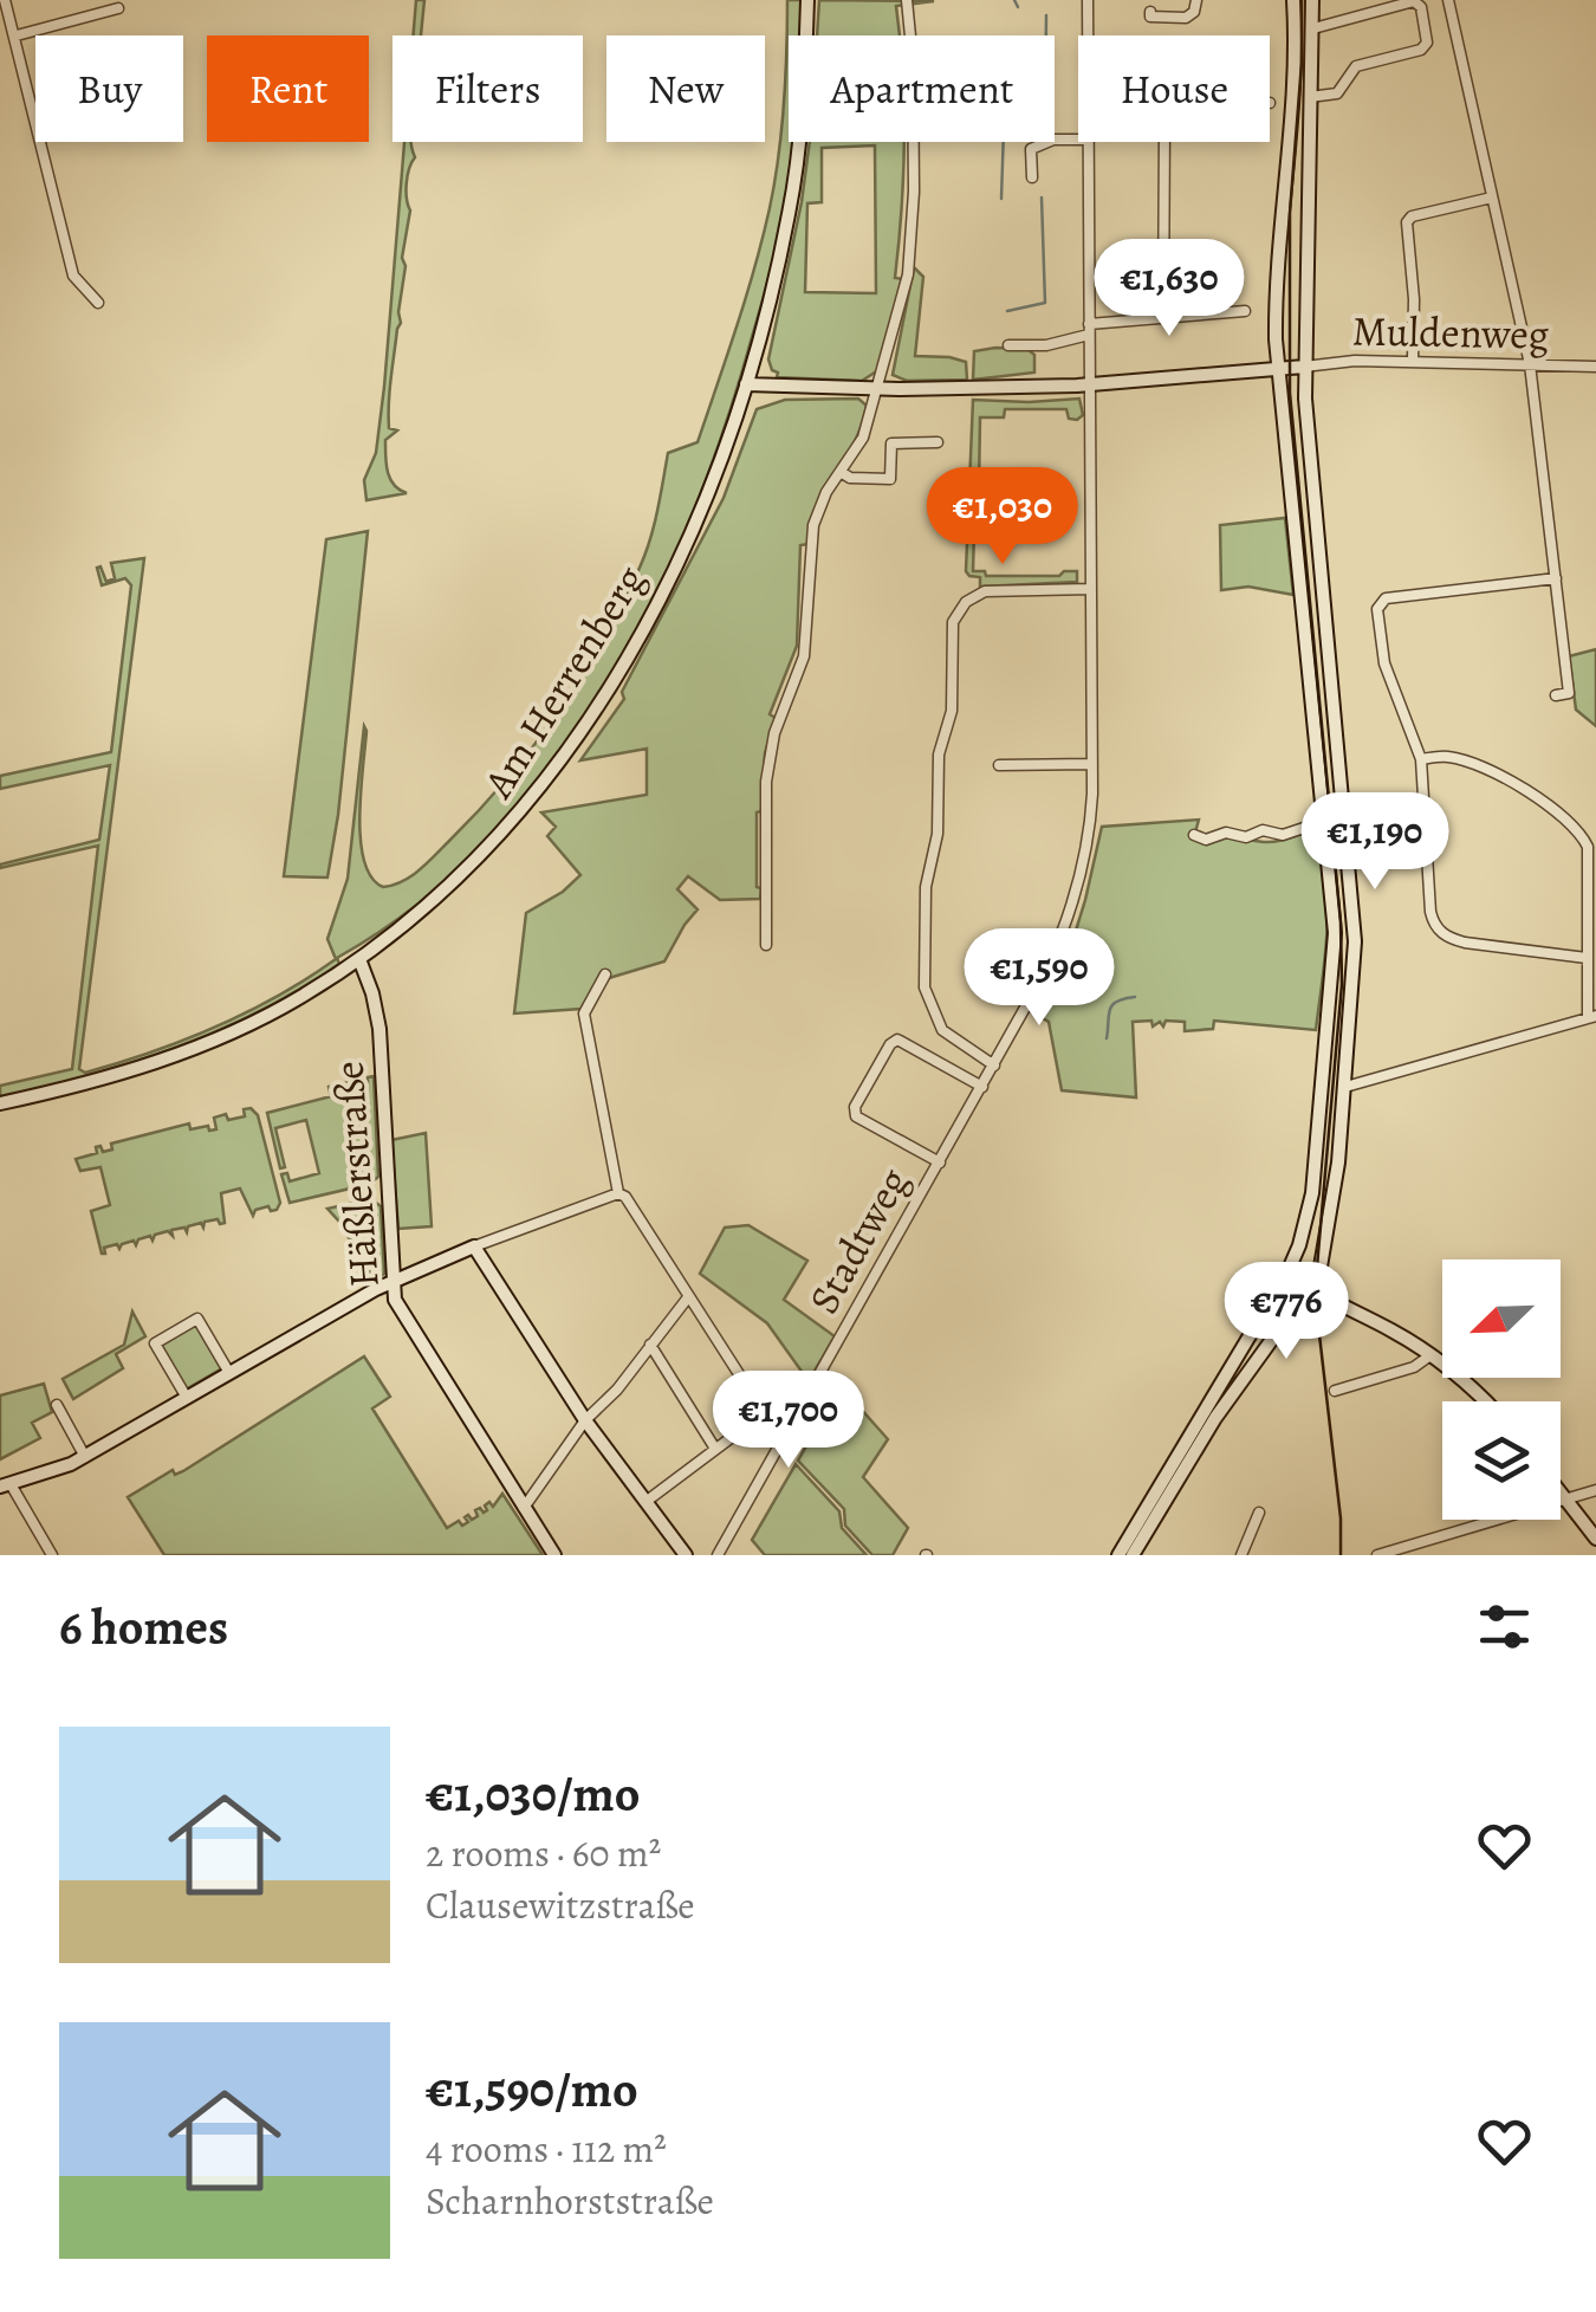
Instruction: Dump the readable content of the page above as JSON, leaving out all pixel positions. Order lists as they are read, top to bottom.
{
  "streets": {
    "main road": ["Am Herrenberg", "Häßlerstraße"],
    "street": ["Muldenweg", "Stadtweg"]
  },
  "crossings": [
    ["Am Herrenberg", "Häßlerstraße"]
  ],
  "north": "bottom left",
  "page": {
    "chip": [
      "Buy",
      "Rent",
      "Filters",
      "New",
      "Apartment",
      "House"
    ],
    "price": [
      "€1,630",
      "€1,030",
      "€1,190",
      "€1,590",
      "€776",
      "€1,700"
    ],
    "heading": "6 homes",
    "list": [
      {
        "name": "€1,030/mo",
        "note": "2 rooms · 60 m² · Clausewitzstraße"
      },
      {
        "name": "€1,590/mo",
        "note": "4 rooms · 112 m² · Scharnhorststraße"
      }
    ]
  }
}
